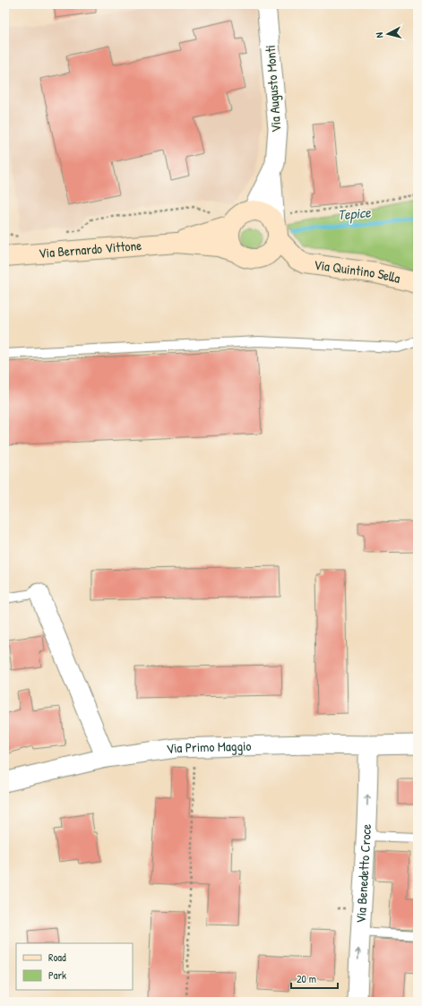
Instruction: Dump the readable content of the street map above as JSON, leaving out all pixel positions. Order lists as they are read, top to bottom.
{
  "streets": {
    "street": [
      "Via Augusto Monti",
      "Via Bernardo Vittone",
      "Via Quintino Sella",
      "Via Primo Maggio",
      "Via Benedetto Croce"
    ]
  },
  "crossings": [
    ["Via Augusto Monti", "Via Bernardo Vittone"],
    ["Via Augusto Monti", "Via Quintino Sella"],
    ["Via Bernardo Vittone", "Via Quintino Sella"],
    ["Via Primo Maggio", "Via Benedetto Croce"]
  ],
  "one_way": ["Via Benedetto Croce"],
  "water": ["Tepice"],
  "legend": ["Road", "Park"],
  "scale_bar": "20 m",
  "north": "left"
}
